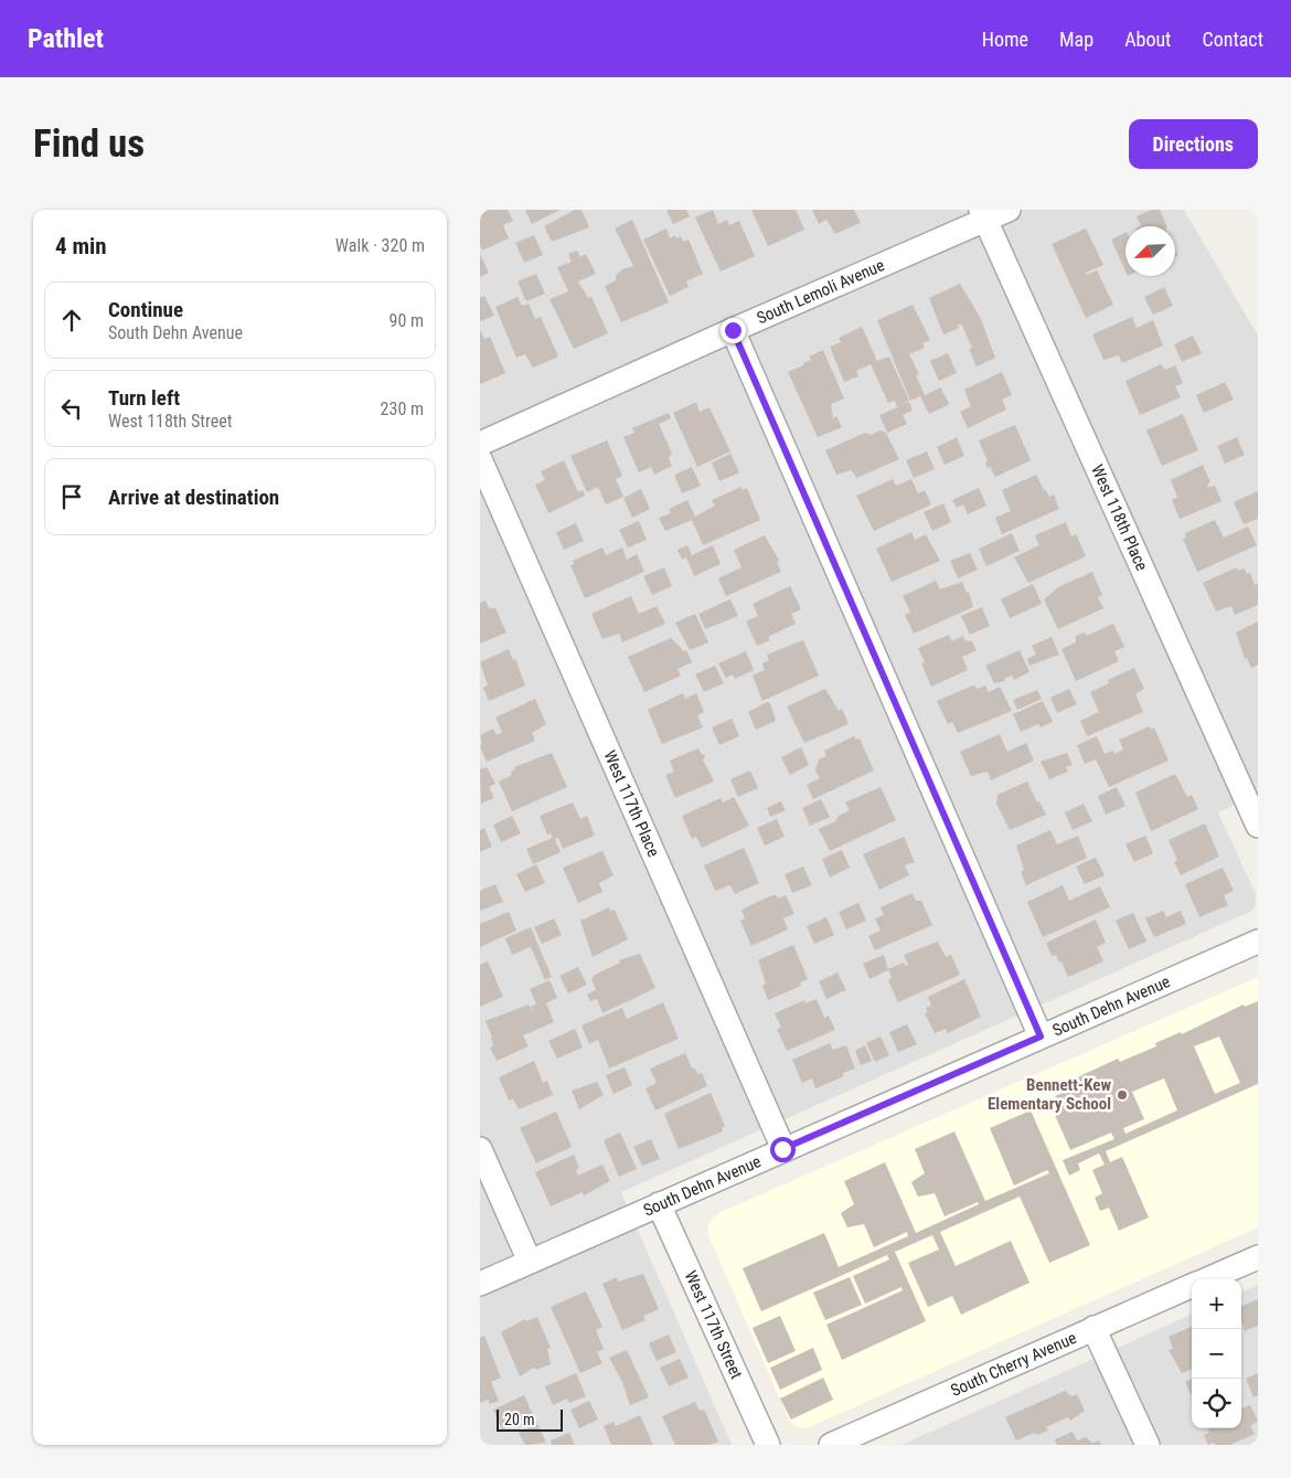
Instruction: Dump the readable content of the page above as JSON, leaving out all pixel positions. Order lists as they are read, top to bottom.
{
  "streets": {
    "street": [
      "South Lemoli Avenue",
      "West 118th Place",
      "West 117th Place",
      "South Dehn Avenue",
      "West 117th Street",
      "South Cherry Avenue"
    ]
  },
  "crossings": [
    ["South Lemoli Avenue", "West 118th Place"],
    ["West 117th Place", "South Dehn Avenue"],
    ["South Dehn Avenue", "West 117th Street"]
  ],
  "places": ["Bennett-Kew Elementary School"],
  "scale_bar": "20 m",
  "north": "bottom left",
  "page": {
    "header": "Pathlet",
    "nav": [
      "Home",
      "Map",
      "About",
      "Contact"
    ],
    "buttons": "Directions",
    "title": "Find us",
    "heading": ["4 min", "Walk · 320 m"],
    "list": [
      ["Continue", "South Dehn Avenue", "90 m"],
      ["Turn left", "West 118th Street", "230 m"],
      "Arrive at destination"
    ],
    "map_buttons": ["+", "−"],
    "scale": "20 m"
  }
}
